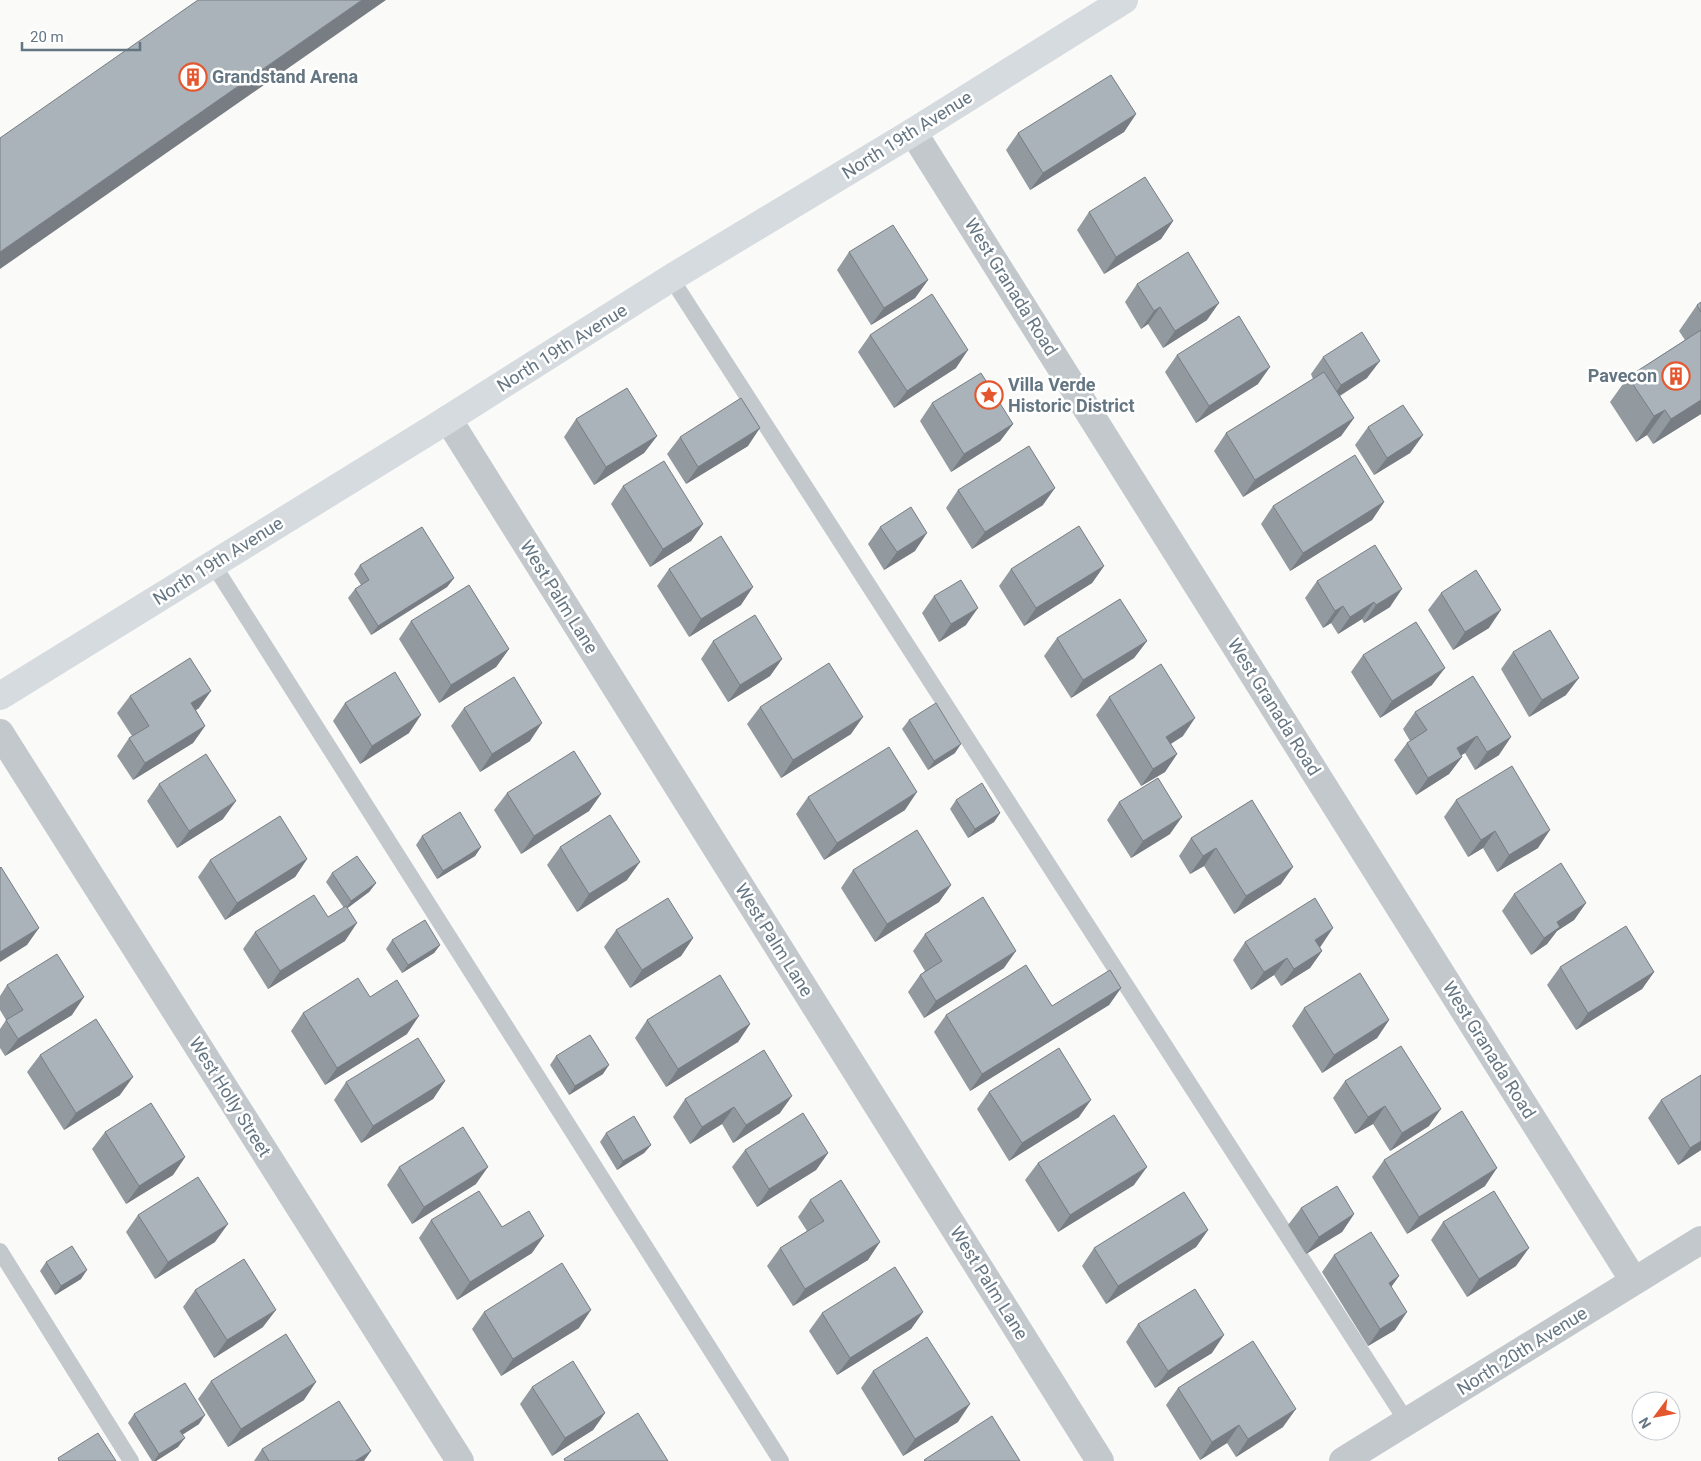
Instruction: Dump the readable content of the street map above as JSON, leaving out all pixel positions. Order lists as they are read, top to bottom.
{
  "streets": {
    "main road": ["North 19th Avenue"],
    "street": [
      "West Granada Road",
      "West Palm Lane",
      "West Holly Street",
      "North 20th Avenue"
    ]
  },
  "crossings": [
    ["North 19th Avenue", "West Granada Road"],
    ["North 19th Avenue", "West Palm Lane"],
    ["West Granada Road", "North 20th Avenue"]
  ],
  "places": {
    "building": ["Grandstand Arena", "Pavecon"],
    "place": ["Villa Verde Historic District"]
  },
  "scale_bar": "20 m",
  "north": "bottom left"
}
